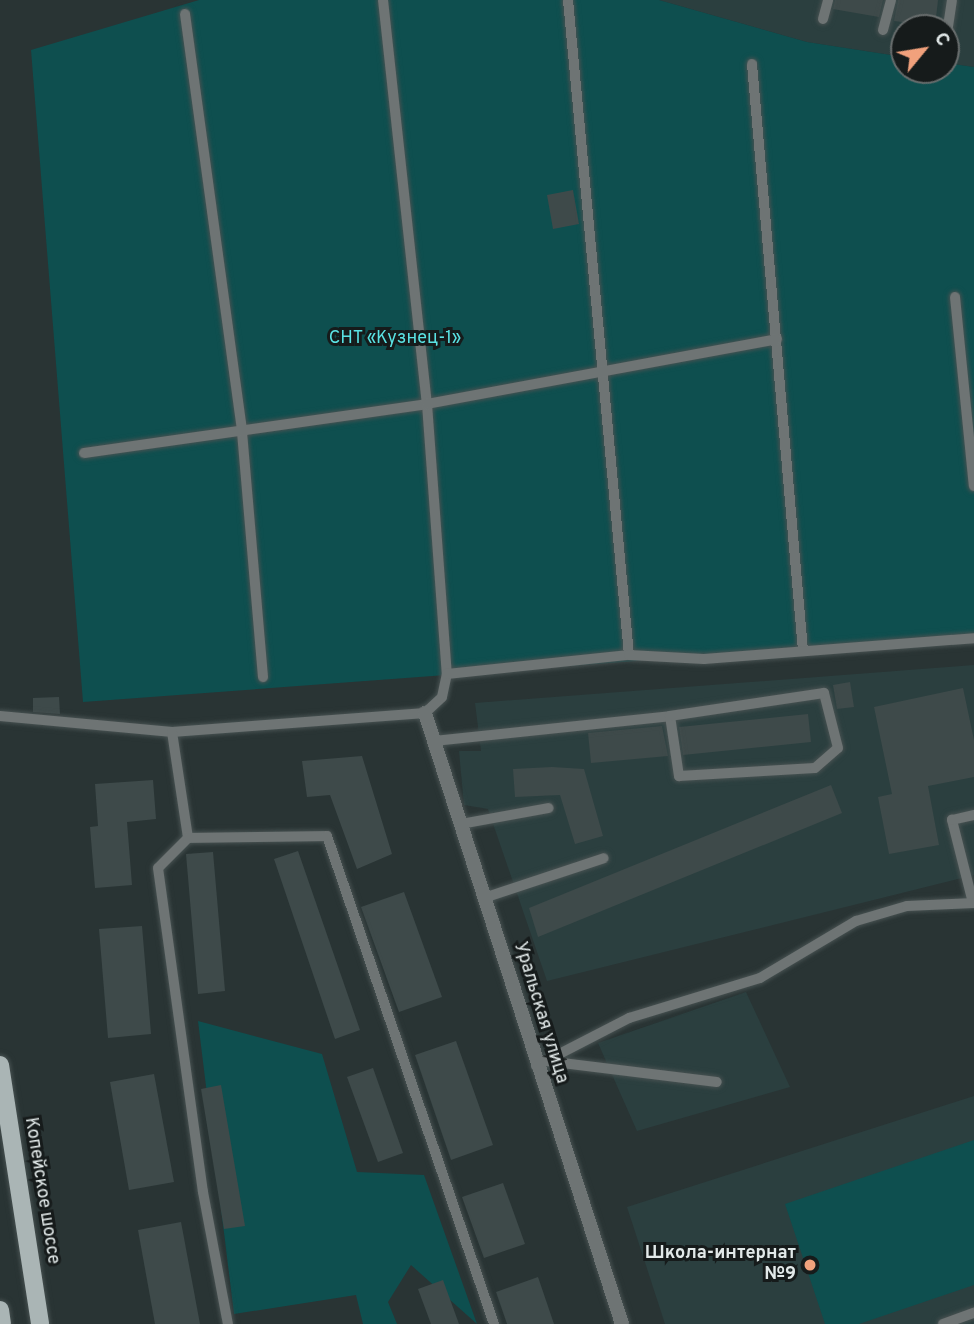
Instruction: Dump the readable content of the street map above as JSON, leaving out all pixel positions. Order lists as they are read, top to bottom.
{
  "streets": {
    "main road": ["Копейское шоссе"],
    "street": ["Уральская улица"]
  },
  "parks": ["СНТ «Кузнец-1»"],
  "places": ["Школа-интернат №9"],
  "north": "top right"
}
